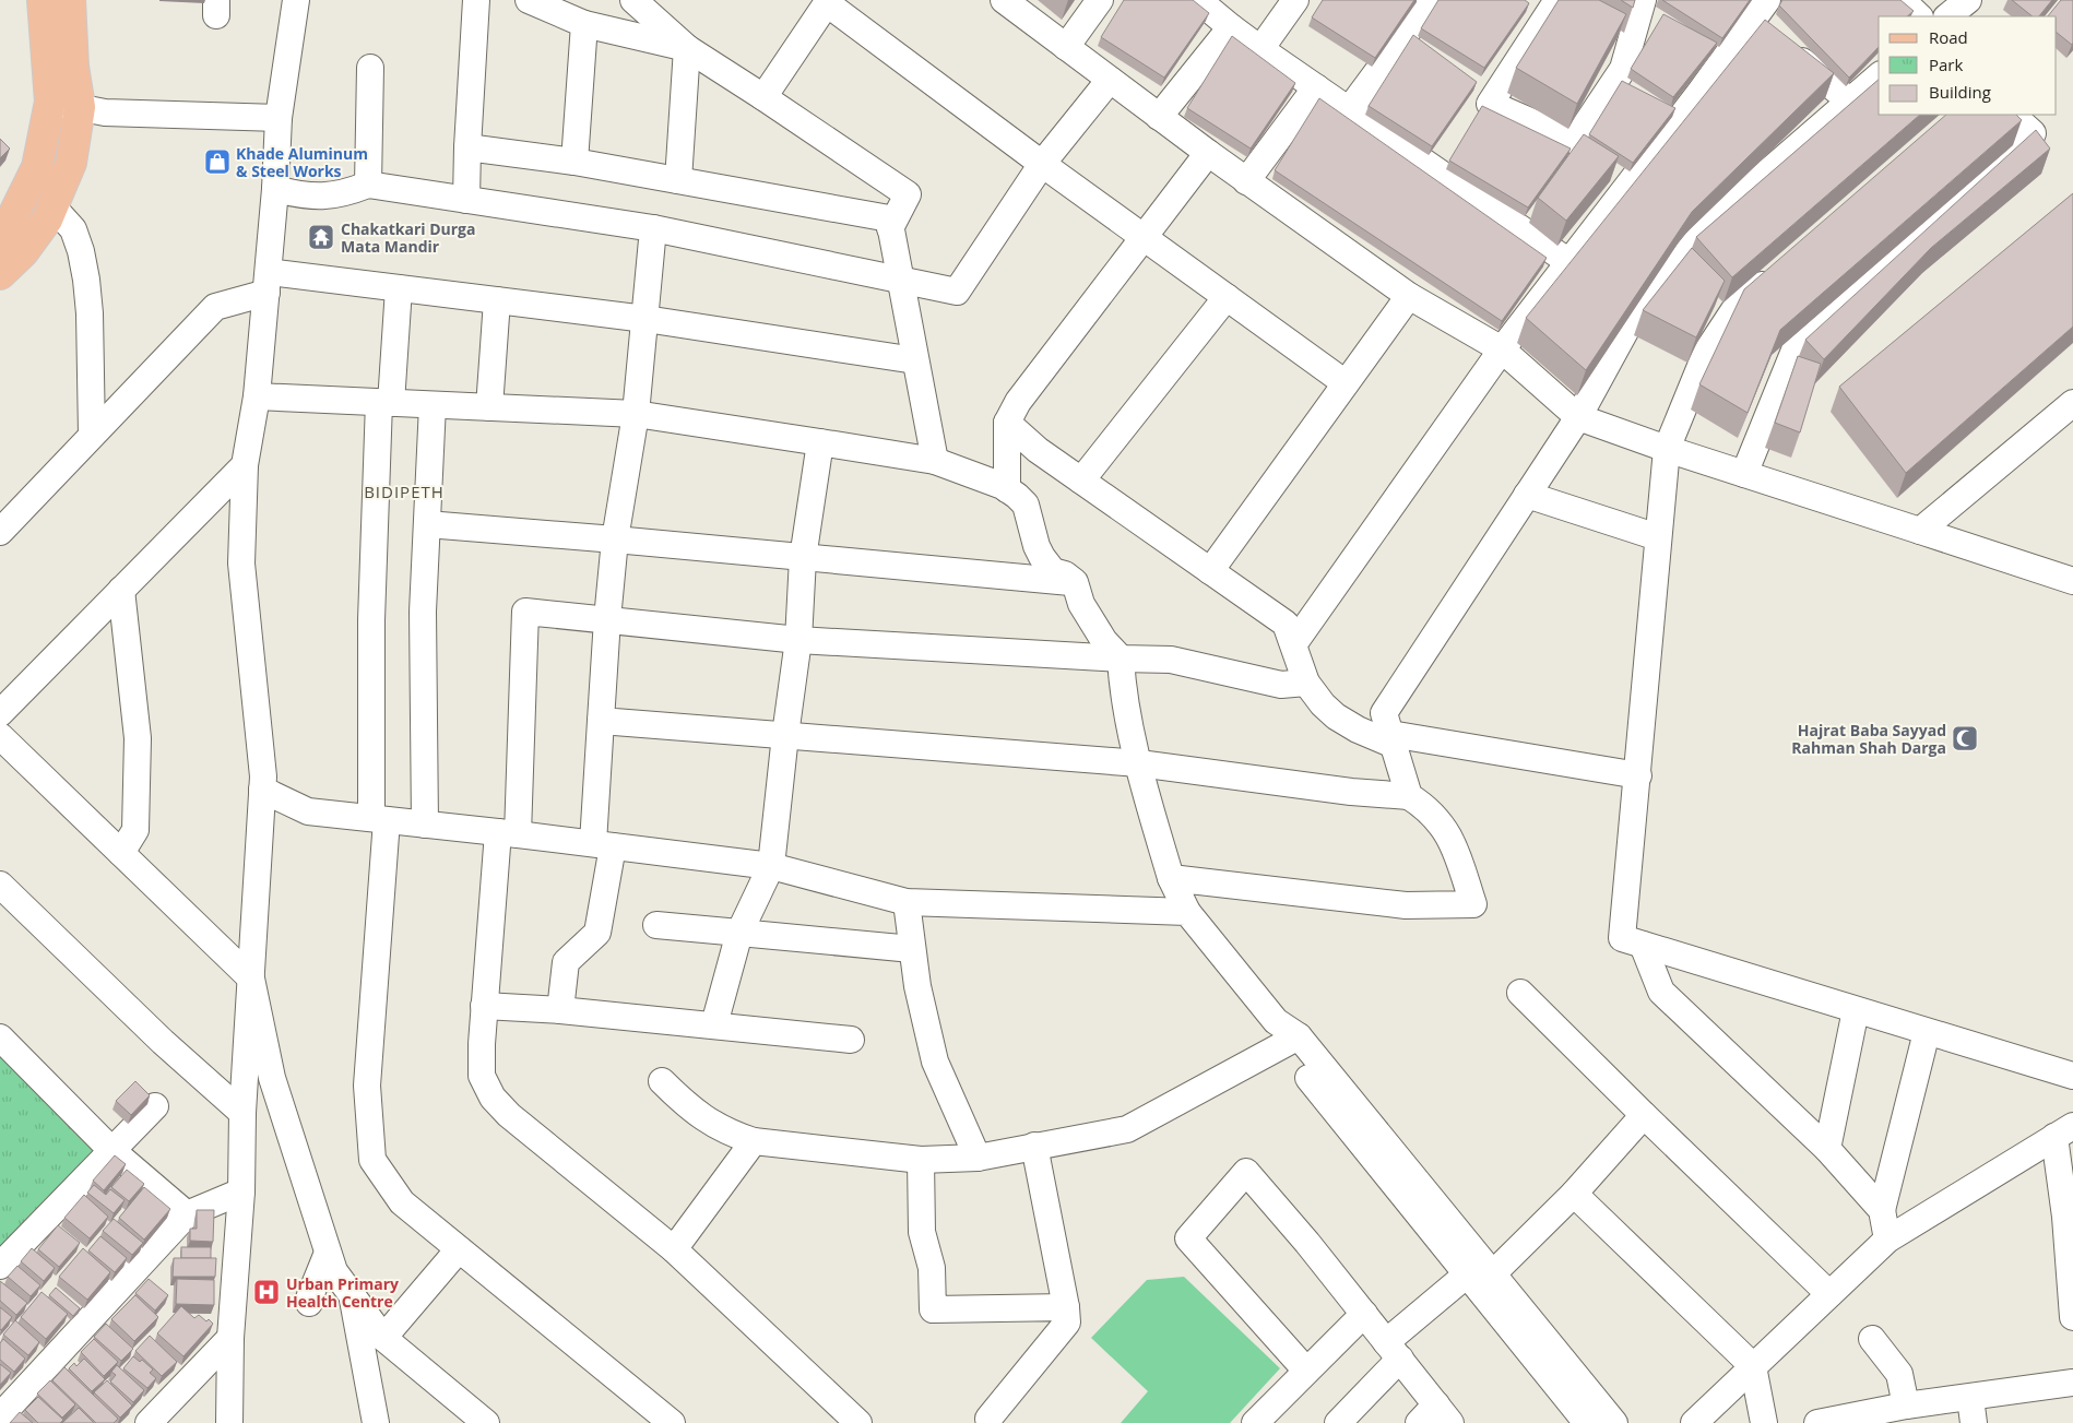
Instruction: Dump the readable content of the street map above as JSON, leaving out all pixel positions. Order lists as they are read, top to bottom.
{
  "districts": ["BIDIPETH"],
  "places": {
    "shop": ["Khade Aluminum & Steel Works"],
    "temple": ["Chakatkari Durga Mata Mandir"],
    "mosque": ["Hajrat Baba Sayyad Rahman Shah Darga"],
    "hospital": ["Urban Primary Health Centre"]
  },
  "legend": ["Road", "Park", "Building"]
}
